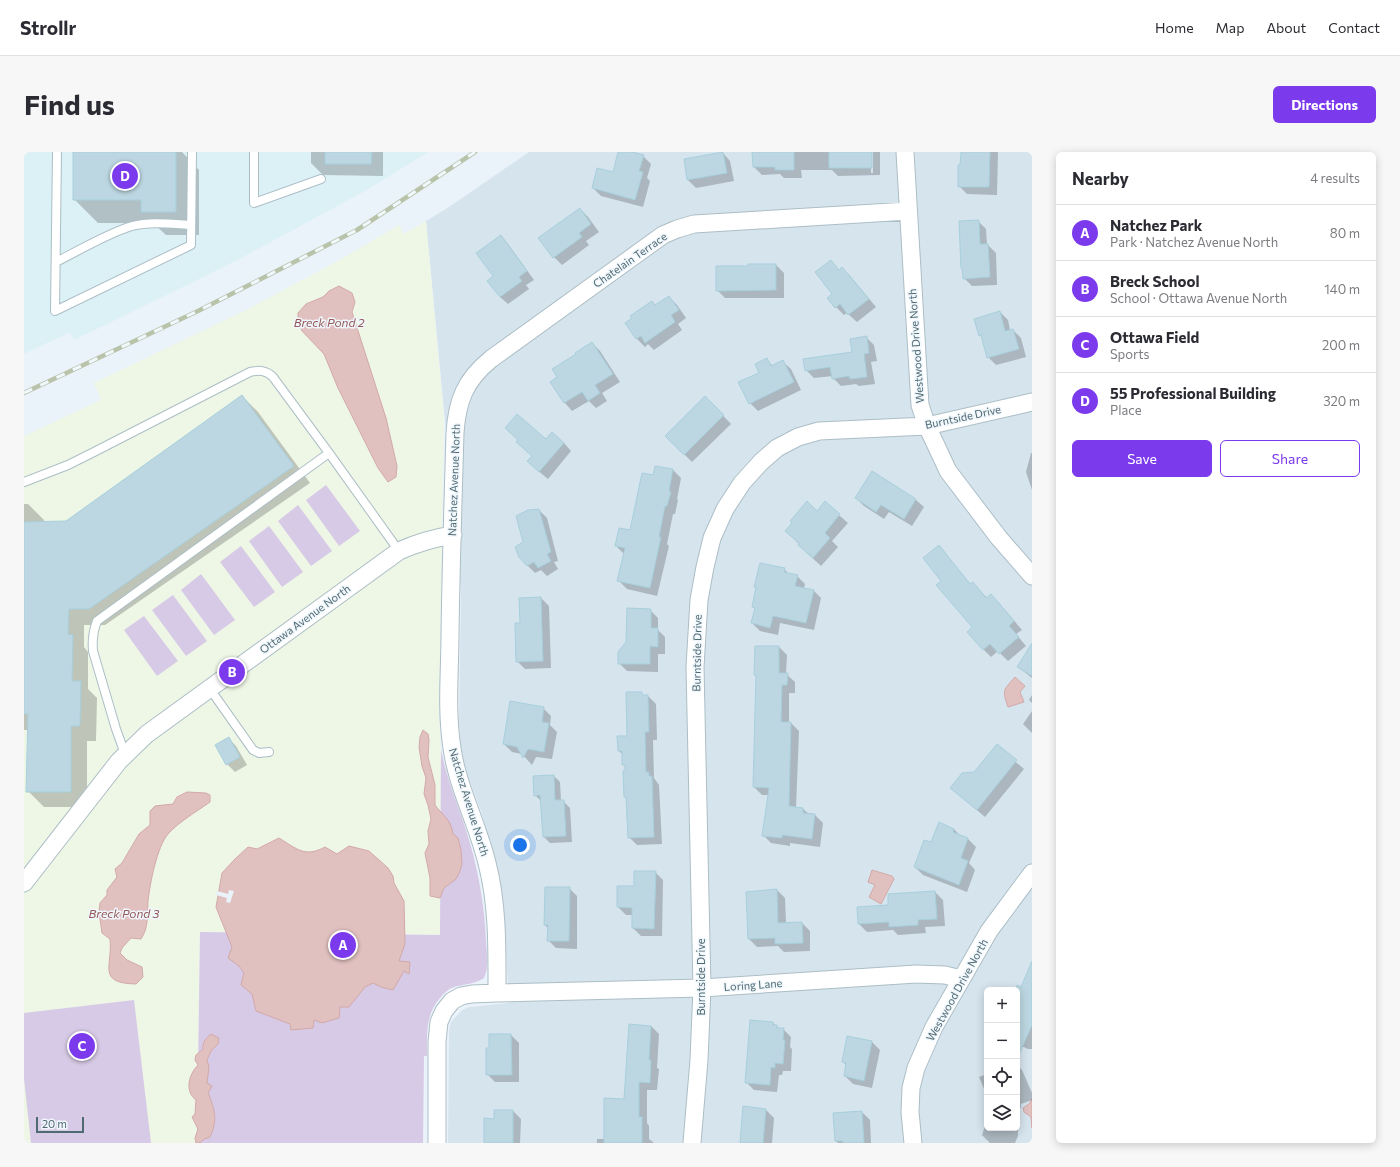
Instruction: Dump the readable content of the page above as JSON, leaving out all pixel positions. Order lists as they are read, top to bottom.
{
  "streets": {
    "street": [
      "Chatelain Terrace",
      "Westwood Drive North",
      "Burntside Drive",
      "Natchez Avenue North",
      "Ottawa Avenue North",
      "Loring Lane"
    ]
  },
  "crossings": [
    ["Chatelain Terrace", "Westwood Drive North"],
    ["Chatelain Terrace", "Natchez Avenue North"],
    ["Westwood Drive North", "Burntside Drive"],
    ["Westwood Drive North", "Loring Lane"],
    ["Burntside Drive", "Loring Lane"],
    ["Natchez Avenue North", "Ottawa Avenue North"],
    ["Natchez Avenue North", "Loring Lane"]
  ],
  "water": ["Breck Pond 2", "Breck Pond 3"],
  "scale_bar": "20 m",
  "page": {
    "header": "Strollr",
    "nav": [
      "Home",
      "Map",
      "About",
      "Contact"
    ],
    "buttons": [
      "Directions",
      ["Save", "Share"]
    ],
    "title": "Find us",
    "heading": ["Nearby", "4 results"],
    "pins": [
      "D",
      "B",
      "A",
      "C"
    ],
    "list": [
      {
        "mark": "A",
        "name": "Natchez Park",
        "note": "Park · Natchez Avenue North",
        "value": "80 m"
      },
      {
        "mark": "B",
        "name": "Breck School",
        "note": "School · Ottawa Avenue North",
        "value": "140 m"
      },
      {
        "mark": "C",
        "name": "Ottawa Field",
        "note": "Sports",
        "value": "200 m"
      },
      {
        "mark": "D",
        "name": "55 Professional Building",
        "note": "Place",
        "value": "320 m"
      }
    ],
    "map_buttons": ["+", "−"],
    "scale": "20 m"
  }
}
